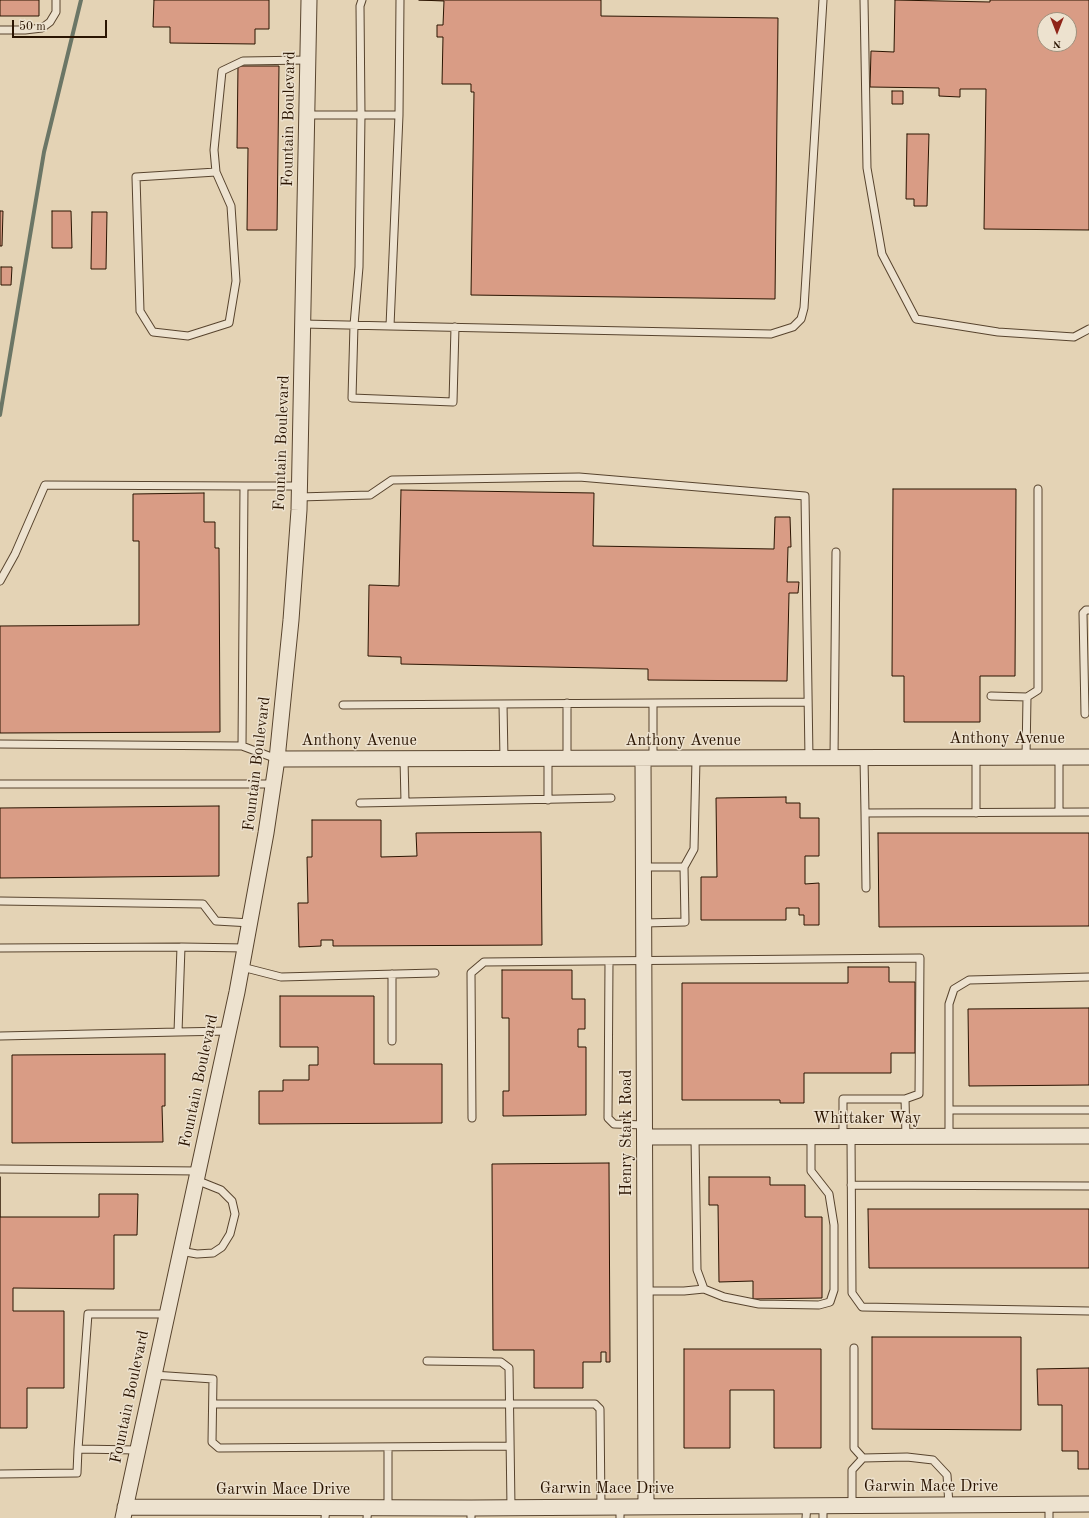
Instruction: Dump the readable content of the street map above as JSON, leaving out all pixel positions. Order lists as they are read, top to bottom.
{
  "streets": {
    "street": [
      "Fountain Boulevard",
      "Anthony Avenue",
      "Whittaker Way",
      "Henry Stark Road",
      "Garwin Mace Drive"
    ]
  },
  "crossings": [
    ["Fountain Boulevard", "Anthony Avenue"],
    ["Fountain Boulevard", "Garwin Mace Drive"],
    ["Anthony Avenue", "Henry Stark Road"],
    ["Whittaker Way", "Henry Stark Road"],
    ["Henry Stark Road", "Garwin Mace Drive"]
  ],
  "scale_bar": "50 m",
  "north": "bottom"
}
